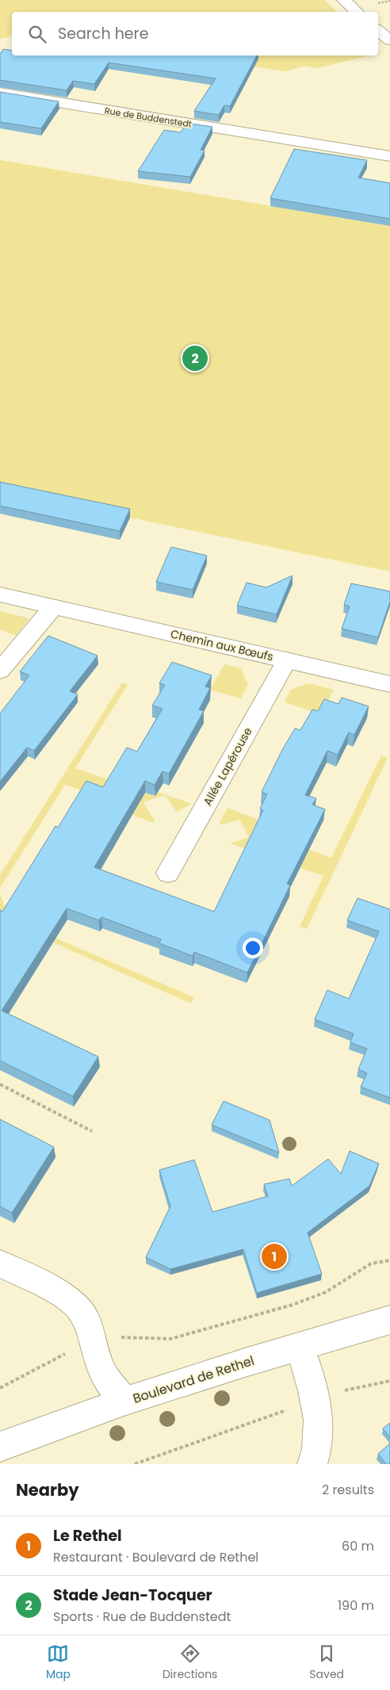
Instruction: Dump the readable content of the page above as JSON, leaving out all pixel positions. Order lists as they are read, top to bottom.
{
  "streets": {
    "street": [
      "Rue de Buddenstedt",
      "Chemin aux Bœufs",
      "Allée Lapérouse",
      "Boulevard de Rethel"
    ]
  },
  "crossings": [
    ["Chemin aux Bœufs", "Allée Lapérouse"]
  ],
  "page": {
    "search": "Search here",
    "pins": ["2", "1"],
    "heading": ["Nearby", "2 results"],
    "list": [
      {
        "mark": "1",
        "name": "Le Rethel",
        "note": "Restaurant · Boulevard de Rethel",
        "value": "60 m"
      },
      {
        "mark": "2",
        "name": "Stade Jean-Tocquer",
        "note": "Sports · Rue de Buddenstedt",
        "value": "190 m"
      }
    ],
    "nav": ["Map", "Directions", "Saved"]
  }
}
